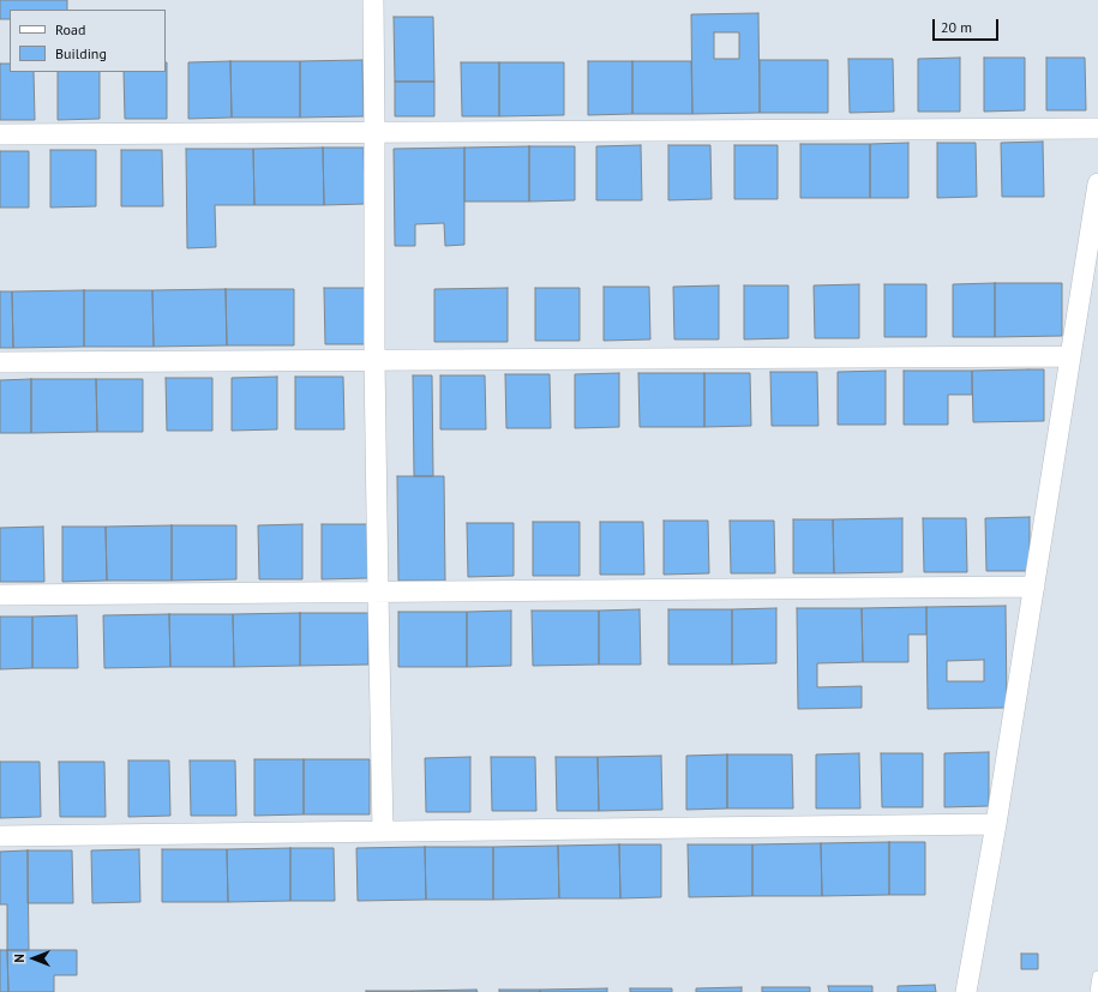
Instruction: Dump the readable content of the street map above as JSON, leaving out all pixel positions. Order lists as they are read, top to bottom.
{
  "legend": ["Road", "Building"],
  "scale_bar": "20 m",
  "north": "left"
}
